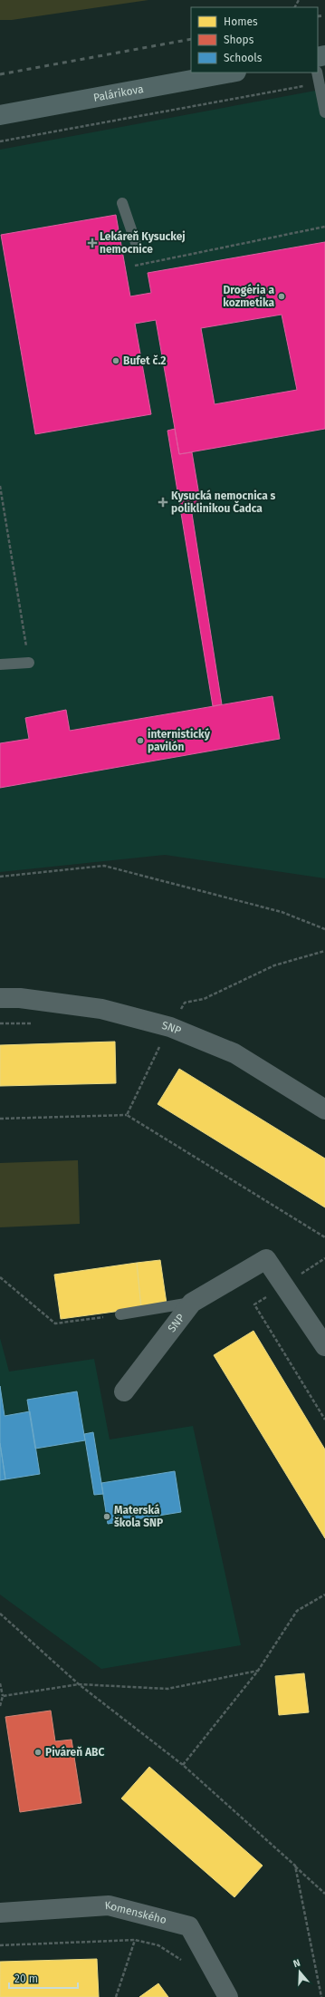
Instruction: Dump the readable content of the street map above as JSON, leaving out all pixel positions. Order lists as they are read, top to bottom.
{
  "streets": {
    "main road": ["Palárikova"],
    "street": ["SNP", "Komenského"]
  },
  "places": {
    "health": ["Lekáreň Kysuckej nemocnice", "Kysucká nemocnica s poliklinikou Čadca"],
    "other": [
      "Drogéria a kozmetika",
      "Bufet č.2",
      "internistický pavilón",
      "Materská škola SNP",
      "Piváreň ABC"
    ]
  },
  "legend": ["Homes", "Shops", "Schools"],
  "scale_bar": "20 m",
  "north": "top"
}
